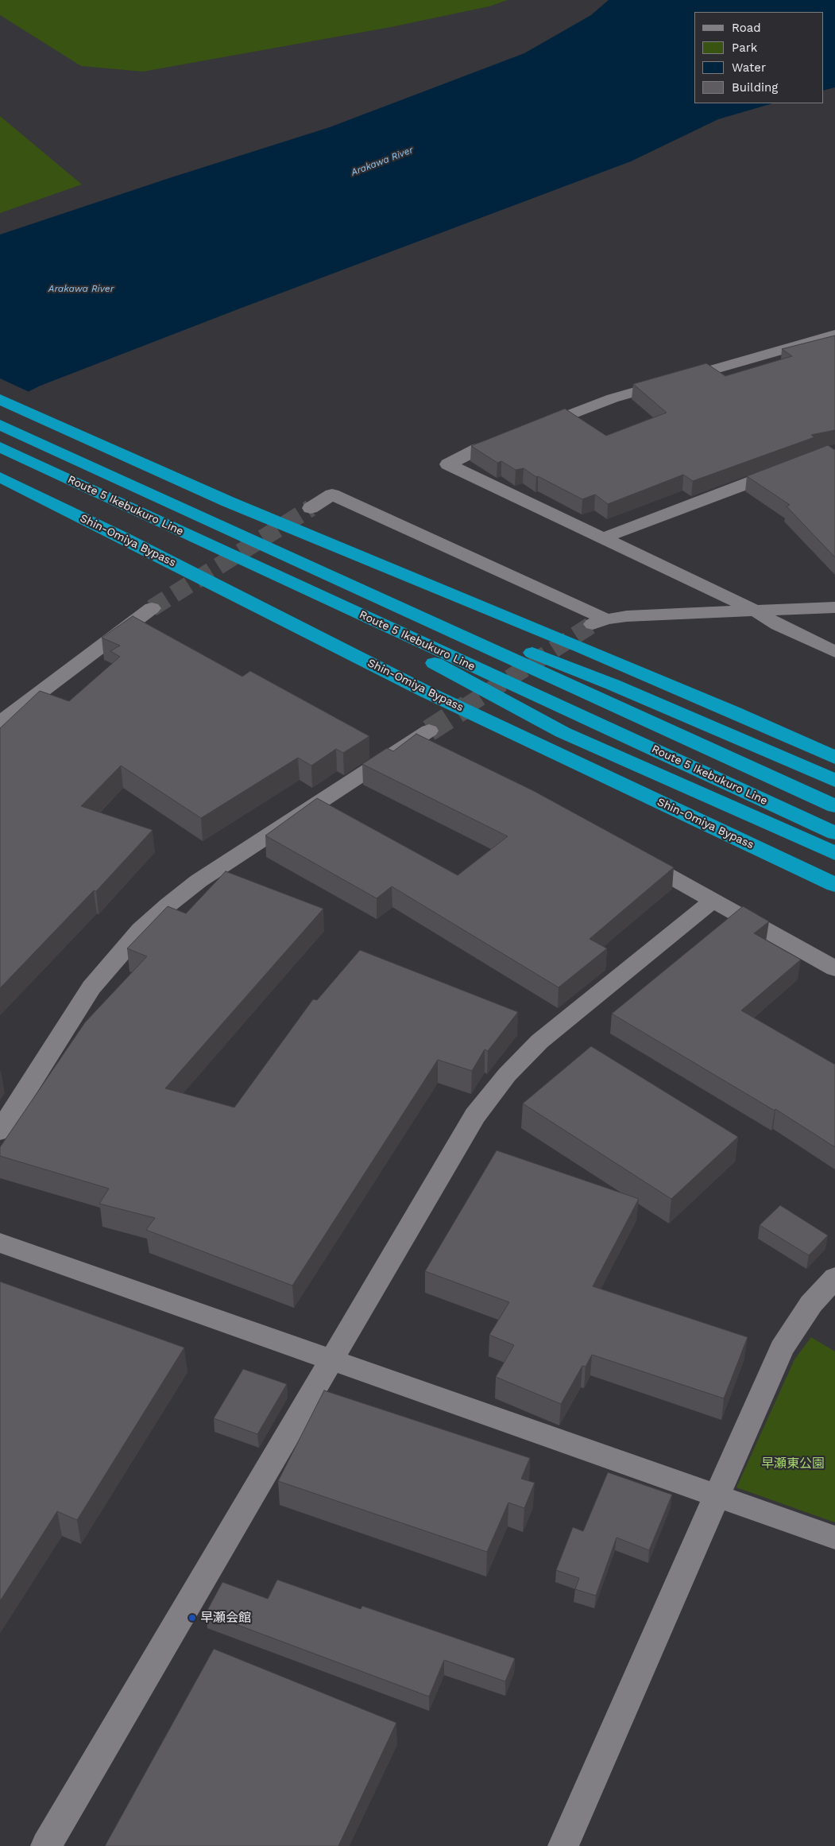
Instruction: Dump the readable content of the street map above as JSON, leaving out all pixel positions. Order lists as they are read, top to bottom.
{
  "streets": {
    "highway": ["Route 5 Ikebukuro Line", "Shin-Omiya Bypass"]
  },
  "water": ["Arakawa River"],
  "parks": ["早瀬東公園"],
  "places": ["早瀬会館"],
  "legend": [
    "Road",
    "Park",
    "Water",
    "Building"
  ]
}
